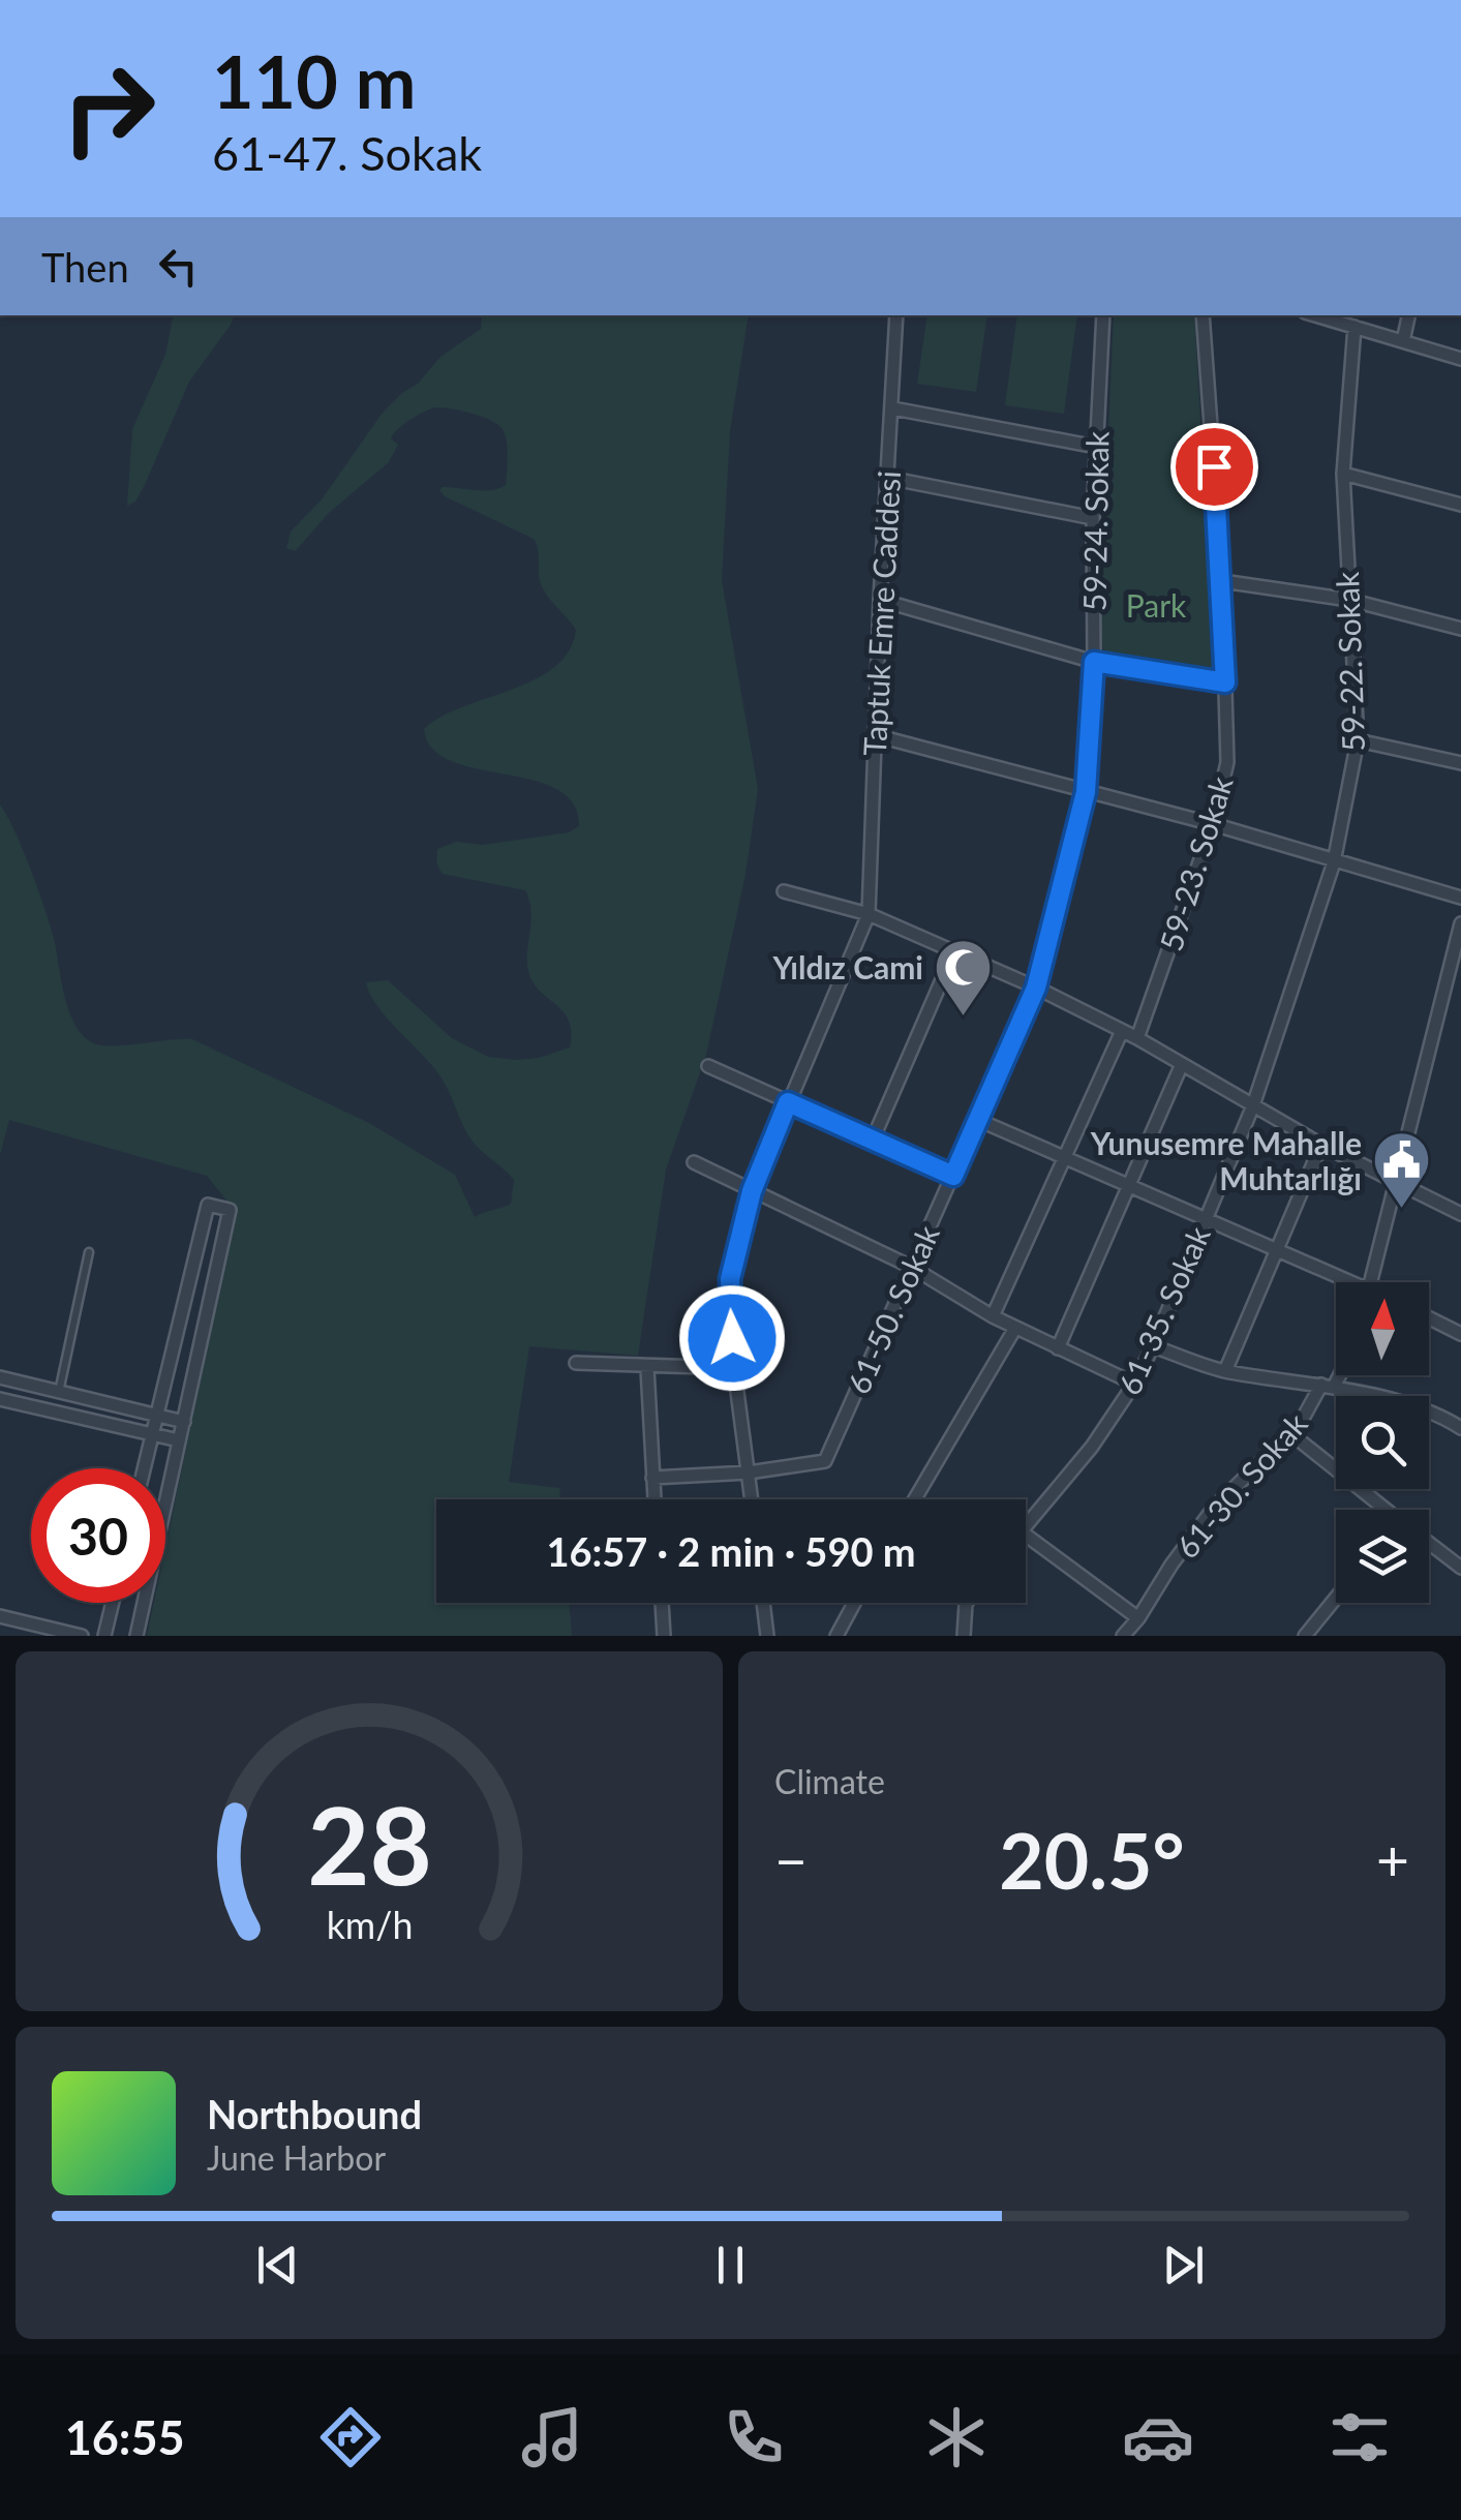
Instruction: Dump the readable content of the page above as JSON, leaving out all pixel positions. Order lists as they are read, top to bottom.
{
  "streets": {
    "street": [
      "59-24. Sokak",
      "Taptuk Emre Caddesi",
      "59-22. Sokak",
      "59-23. Sokak",
      "61-50. Sokak",
      "61-35. Sokak",
      "61-30. Sokak"
    ]
  },
  "crossings": [
    ["59-22. Sokak", "61-35. Sokak"]
  ],
  "parks": ["Park"],
  "places": {
    "mosque": ["Yıldız Cami"],
    "public building": ["Yunusemre Mahalle Muhtarlığı"]
  },
  "north": "top",
  "page": {
    "turn": ["110 m", "61-47. Sokak"],
    "then": "Then",
    "limit": "30",
    "trip": "16:57 · 2 min · 590 m",
    "tile": "Climate",
    "heat": ["−", "20.5°", "+"],
    "song": ["Northbound", "June Harbor"],
    "tabs": "16:55",
    "gauge": ["28", "km/h"]
  }
}
